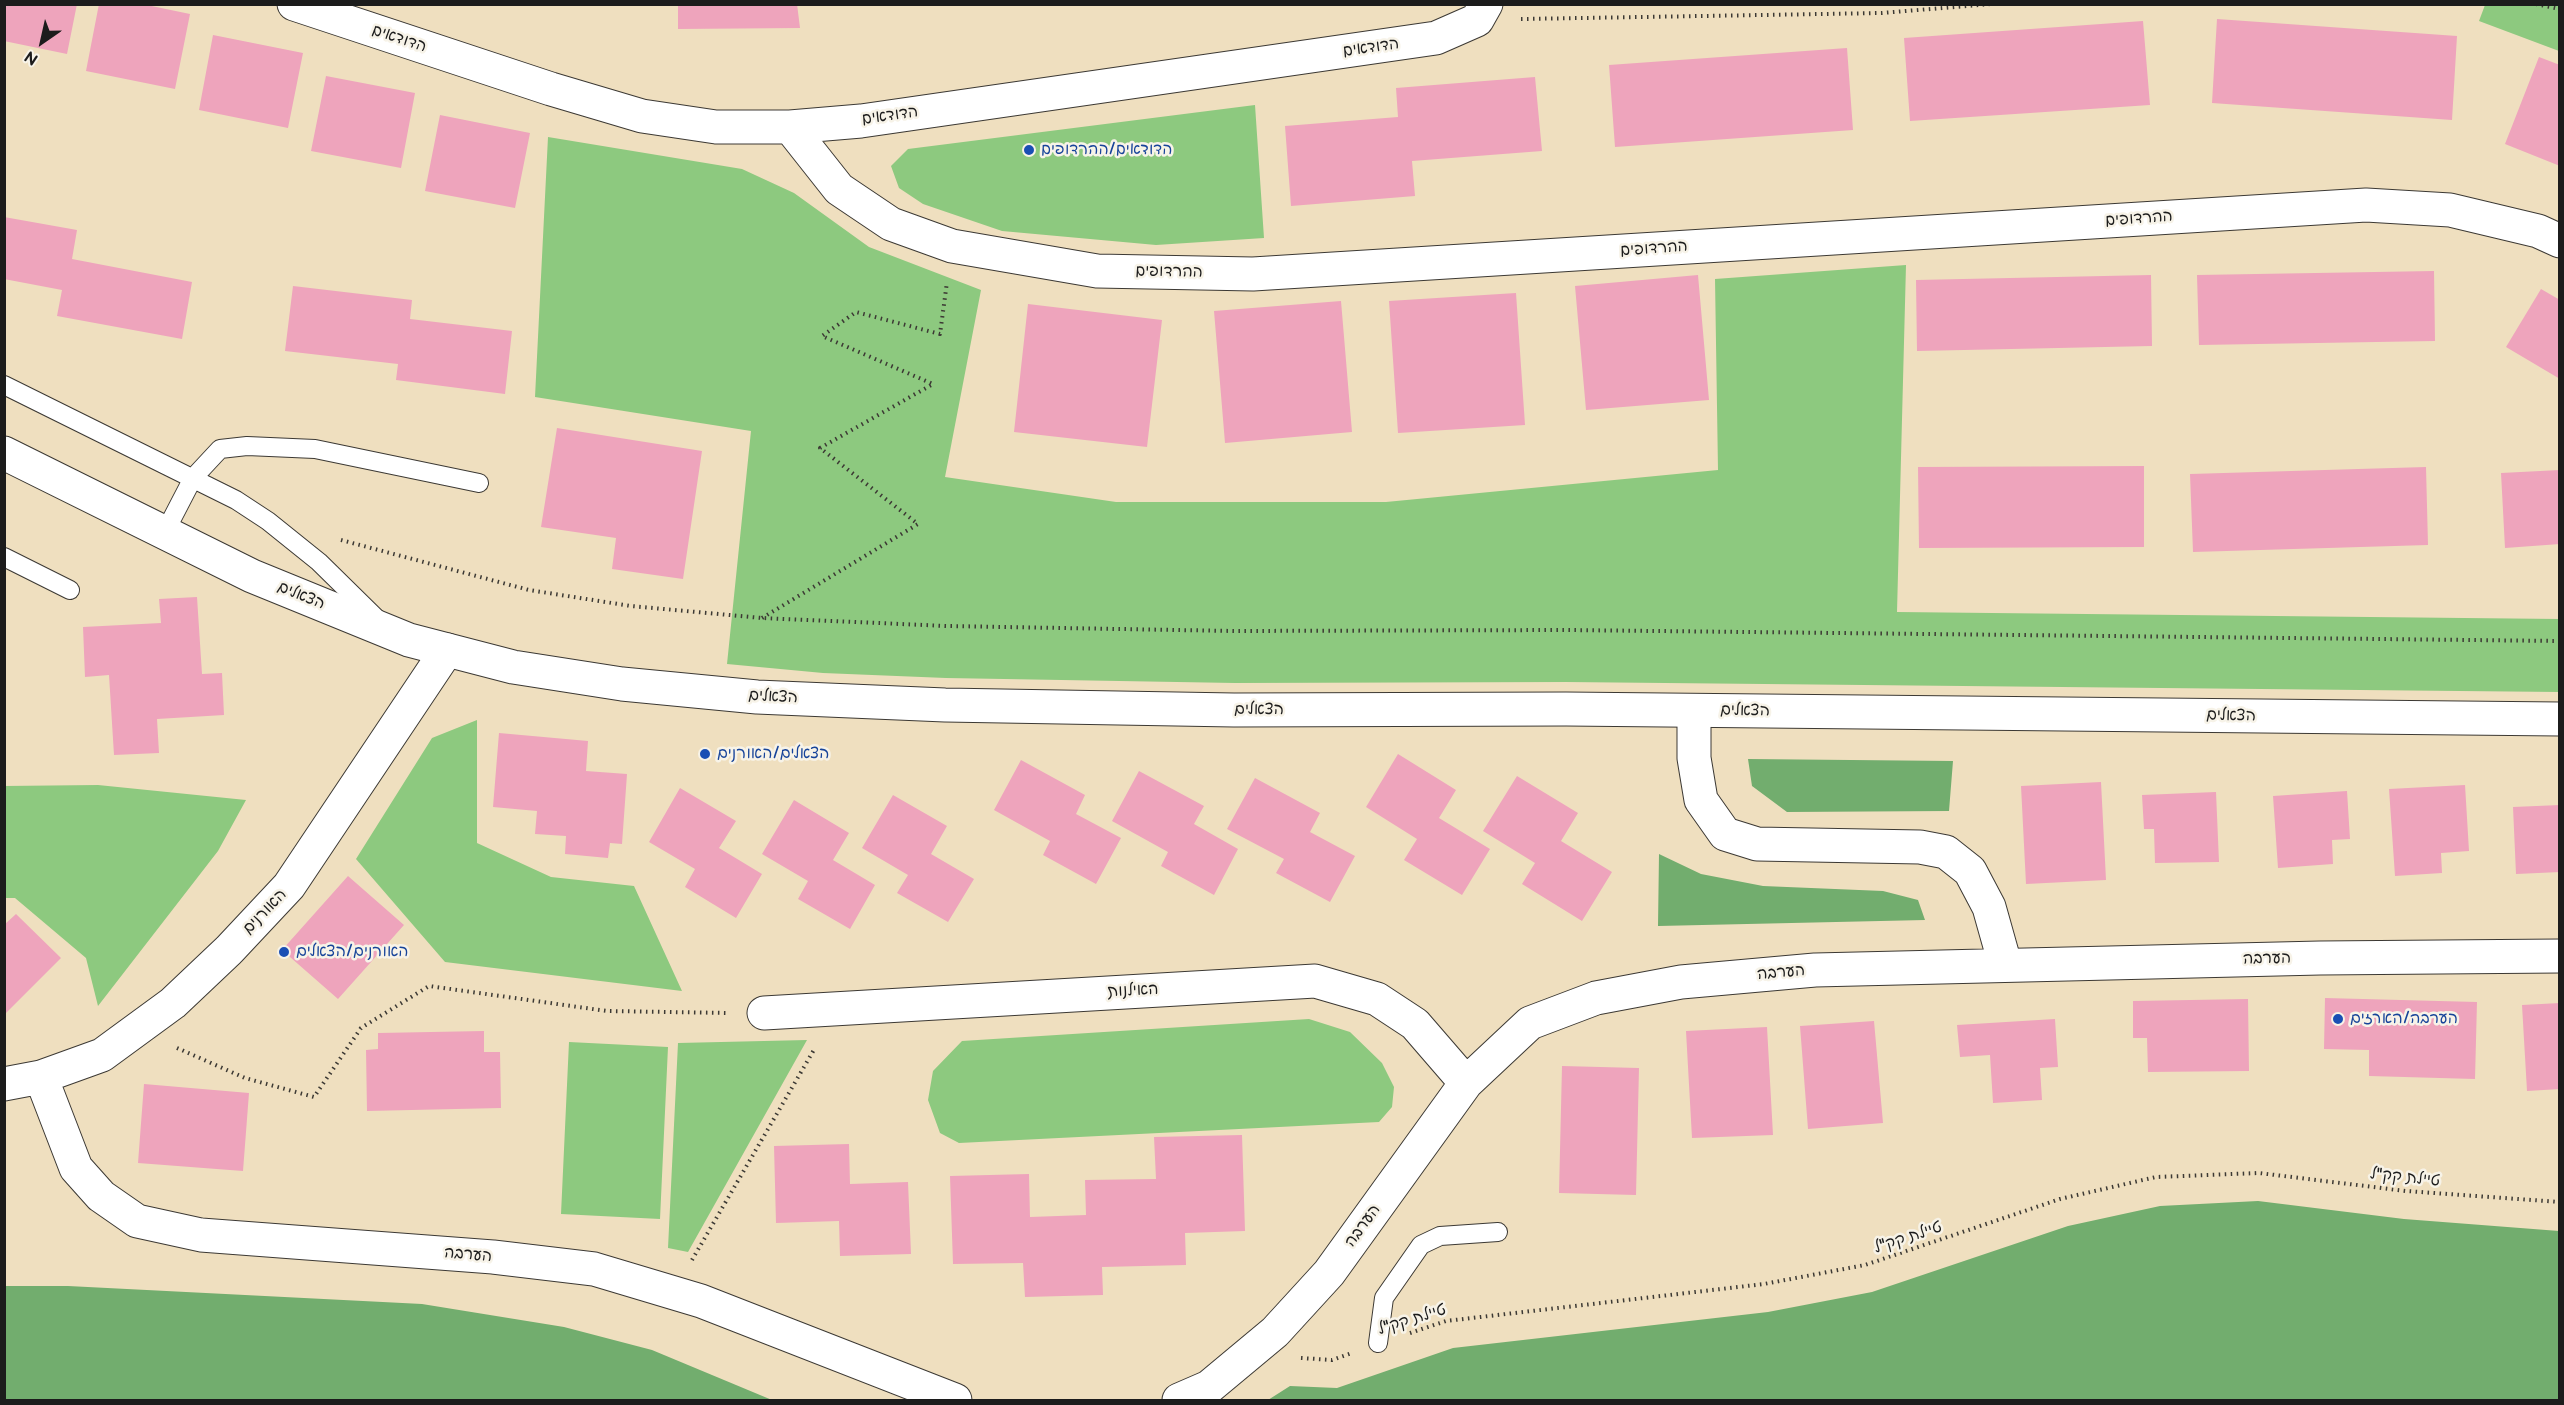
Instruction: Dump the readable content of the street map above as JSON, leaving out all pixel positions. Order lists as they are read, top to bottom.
{
  "streets": {
    "street": [
      "הדודאים",
      "ההרדופים",
      "הצאלים",
      "האורנים",
      "הערבה",
      "האילנות"
    ],
    "path": ["טיילת קק\"ל"]
  },
  "crossings": [
    ["הדודאים", "ההרדופים"],
    ["הצאלים", "האורנים"],
    ["האורנים", "הערבה"],
    ["הערבה", "האילנות"],
    ["הערבה", "טיילת קק\"ל"]
  ],
  "places": [
    "הדודאים/ההרדופים",
    "הצאלים/האורנים",
    "האורנים/הצאלים",
    "הערבה/הארזים"
  ],
  "north": "bottom left"
}
